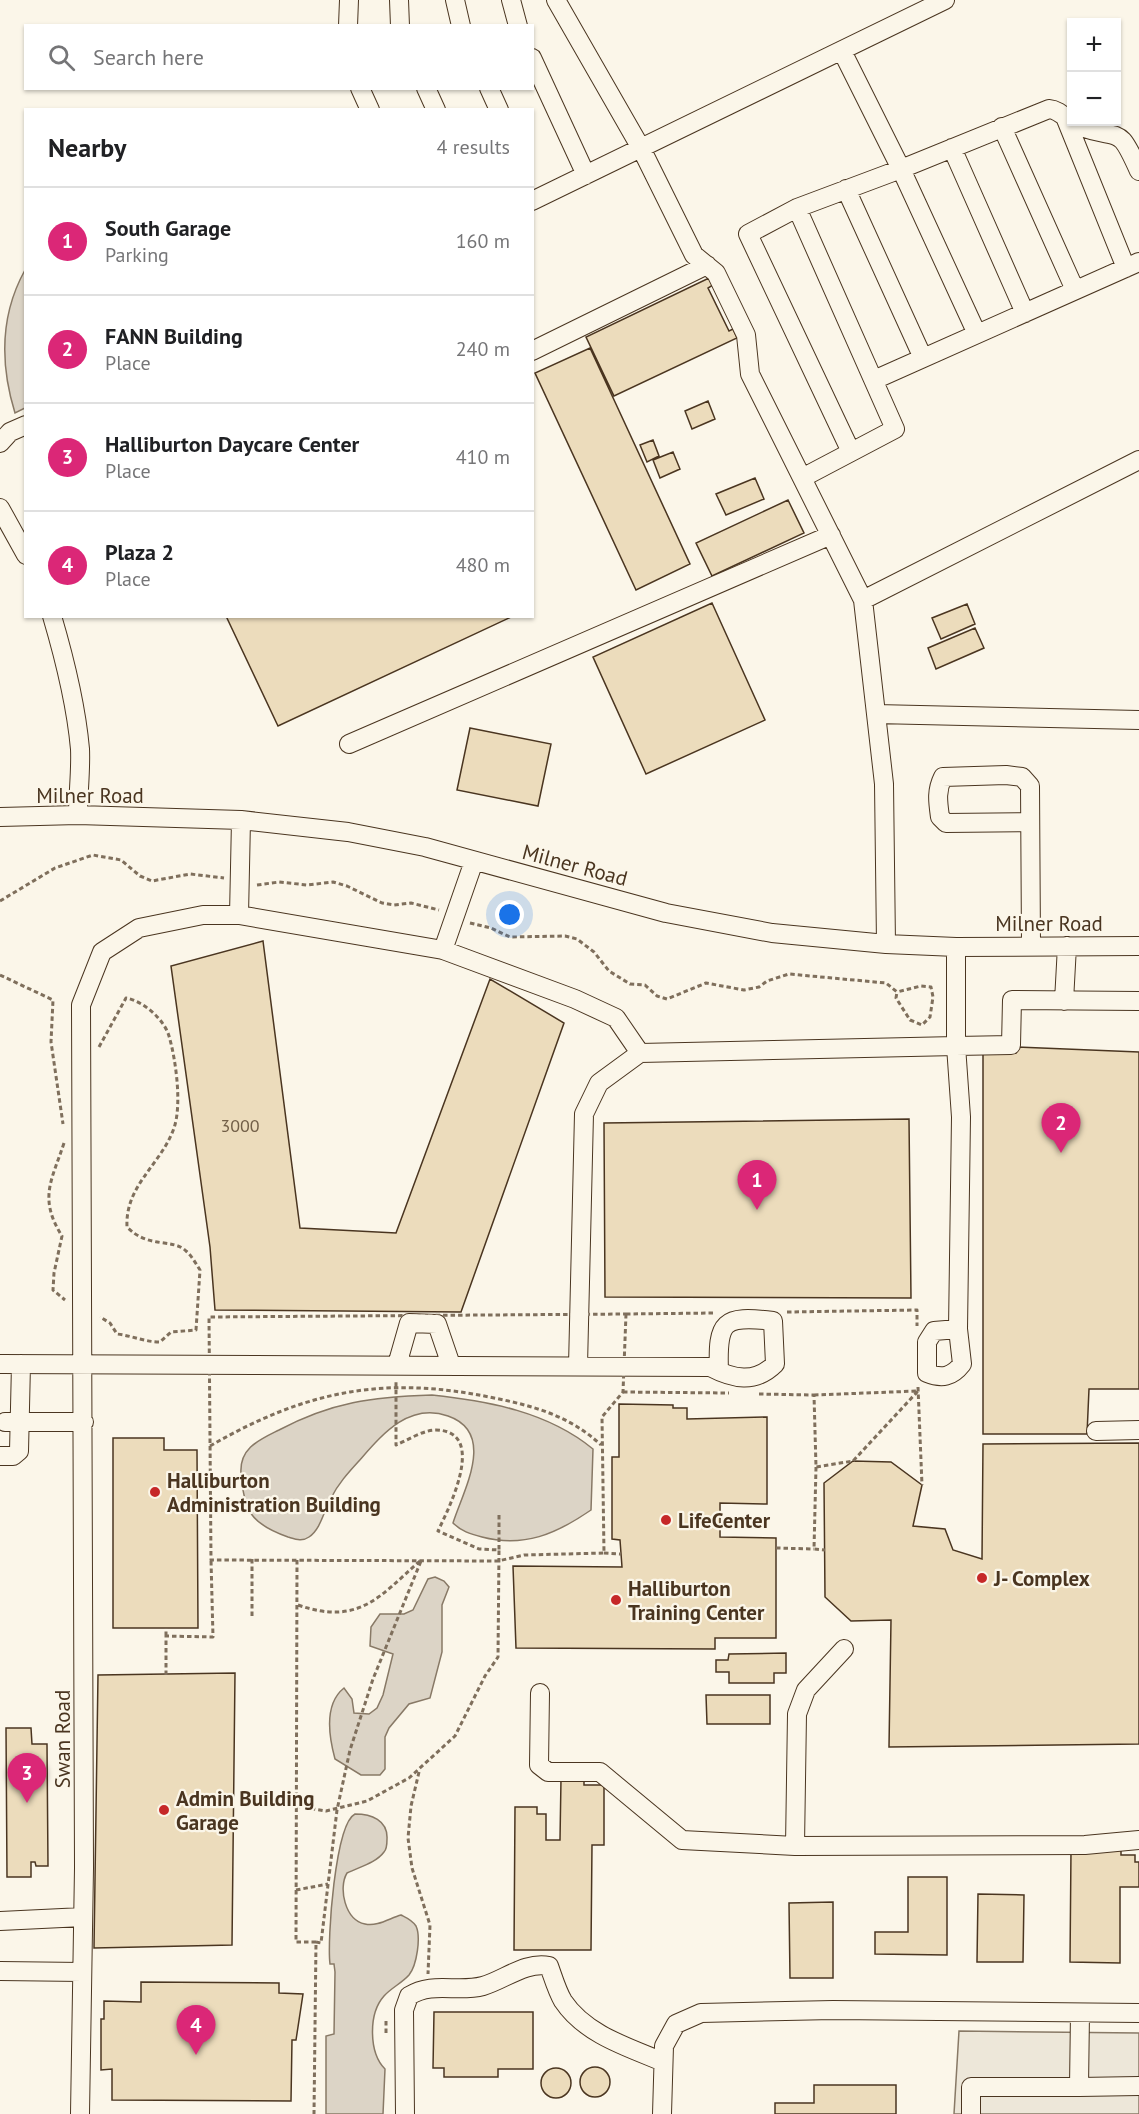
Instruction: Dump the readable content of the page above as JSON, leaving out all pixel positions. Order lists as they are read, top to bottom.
{
  "streets": {
    "street": ["Milner Road", "Swan Road"]
  },
  "places": [
    "Halliburton Administration Building",
    "LifeCenter",
    "J- Complex",
    "Halliburton Training Center",
    "Admin Building Garage"
  ],
  "house_numbers": ["3000"],
  "page": {
    "map_buttons": ["+", "−"],
    "search": "Search here",
    "heading": ["Nearby", "4 results"],
    "list": [
      {
        "mark": "1",
        "name": "South Garage",
        "note": "Parking",
        "value": "160 m"
      },
      {
        "mark": "2",
        "name": "FANN Building",
        "note": "Place",
        "value": "240 m"
      },
      {
        "mark": "3",
        "name": "Halliburton Daycare Center",
        "note": "Place",
        "value": "410 m"
      },
      {
        "mark": "4",
        "name": "Plaza 2",
        "note": "Place",
        "value": "480 m"
      }
    ],
    "pins": [
      "2",
      "1",
      "3",
      "4"
    ]
  }
}
